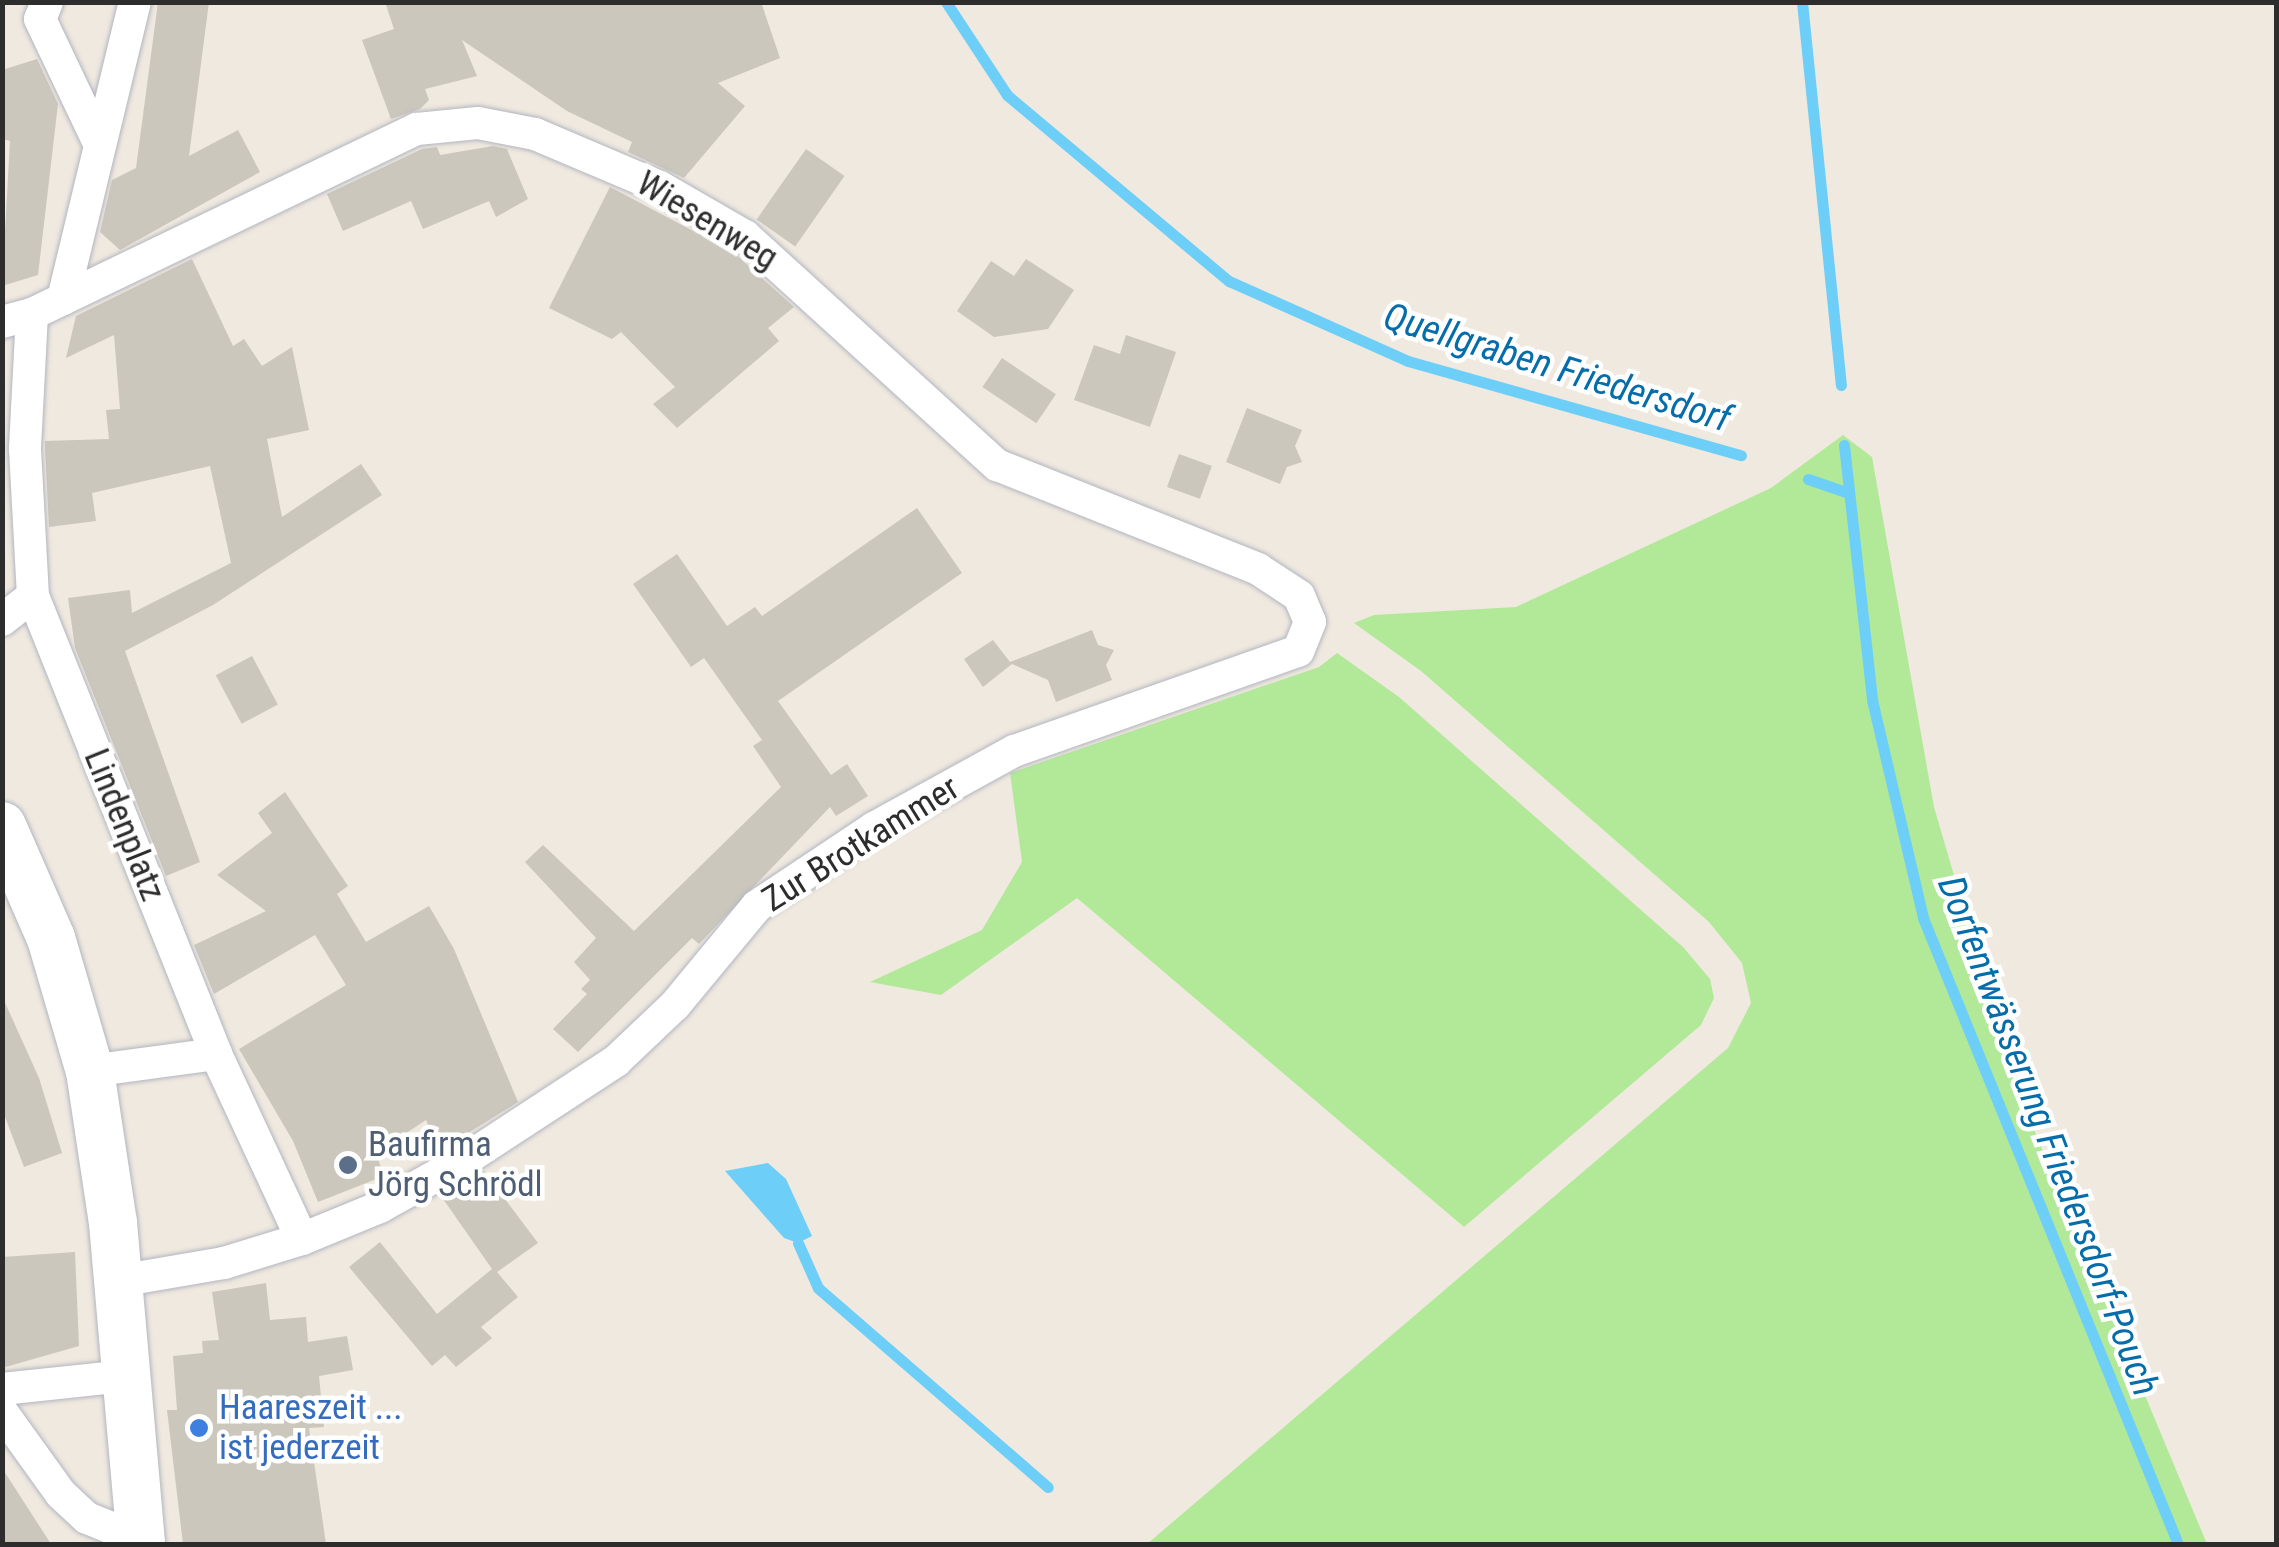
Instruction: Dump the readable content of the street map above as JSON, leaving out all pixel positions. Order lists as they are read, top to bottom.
{
  "streets": {
    "street": ["Wiesenweg", "Lindenplatz", "Zur Brotkammer"]
  },
  "crossings": [
    ["Wiesenweg", "Lindenplatz"],
    ["Wiesenweg", "Zur Brotkammer"],
    ["Lindenplatz", "Zur Brotkammer"]
  ],
  "water": ["Quellgraben Friedersdorf", "Dorfentwässerung Friedersdorf-Pouch"],
  "places": ["Baufirma Jörg Schrödl", "Haareszeit ... ist jederzeit"]
}
